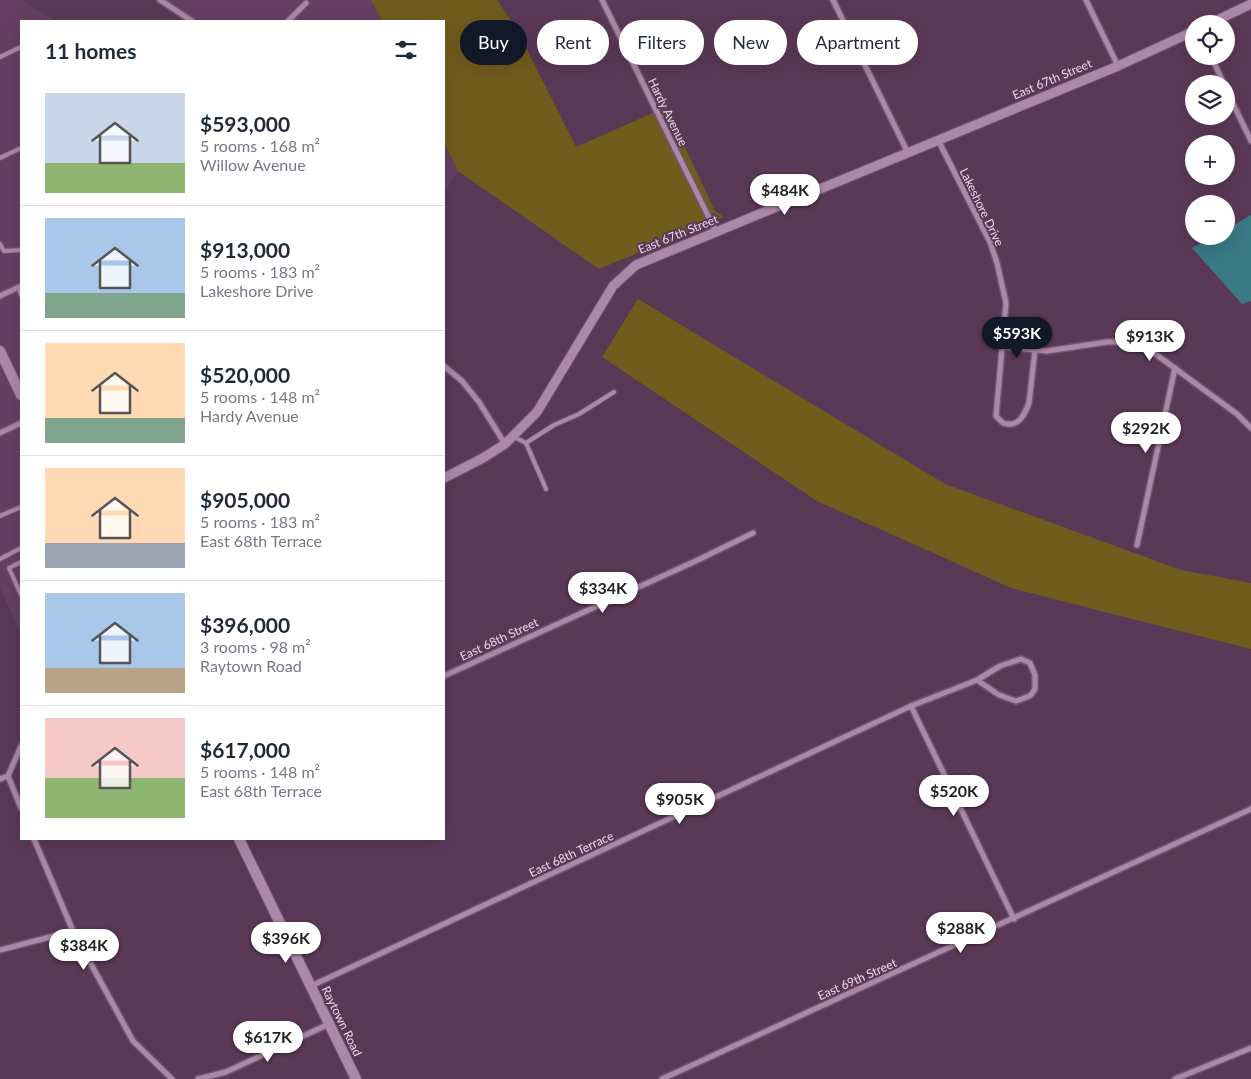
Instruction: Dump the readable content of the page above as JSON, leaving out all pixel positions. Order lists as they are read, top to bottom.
{
  "streets": {
    "main road": ["Raytown Road"],
    "street": [
      "East 67th Street",
      "Hardy Avenue",
      "Lakeshore Drive",
      "East 68th Street",
      "East 68th Terrace",
      "East 69th Street"
    ]
  },
  "crossings": [
    ["East 67th Street", "Hardy Avenue"],
    ["East 67th Street", "Lakeshore Drive"],
    ["East 68th Terrace", "Raytown Road"]
  ],
  "page": {
    "map_buttons": ["+", "−"],
    "chip": [
      "Buy",
      "Rent",
      "Filters",
      "New",
      "Apartment"
    ],
    "heading": "11 homes",
    "list": [
      {
        "name": "$593,000",
        "note": "5 rooms · 168 m² · Willow Avenue"
      },
      {
        "name": "$913,000",
        "note": "5 rooms · 183 m² · Lakeshore Drive"
      },
      {
        "name": "$520,000",
        "note": "5 rooms · 148 m² · Hardy Avenue"
      },
      {
        "name": "$905,000",
        "note": "5 rooms · 183 m² · East 68th Terrace"
      },
      {
        "name": "$396,000",
        "note": "3 rooms · 98 m² · Raytown Road"
      },
      {
        "name": "$617,000",
        "note": "5 rooms · 148 m² · East 68th Terrace"
      }
    ],
    "price": [
      "$484K",
      "$593K",
      "$913K",
      "$292K",
      "$334K",
      "$520K",
      "$905K",
      "$288K",
      "$396K",
      "$384K",
      "$617K"
    ]
  }
}
